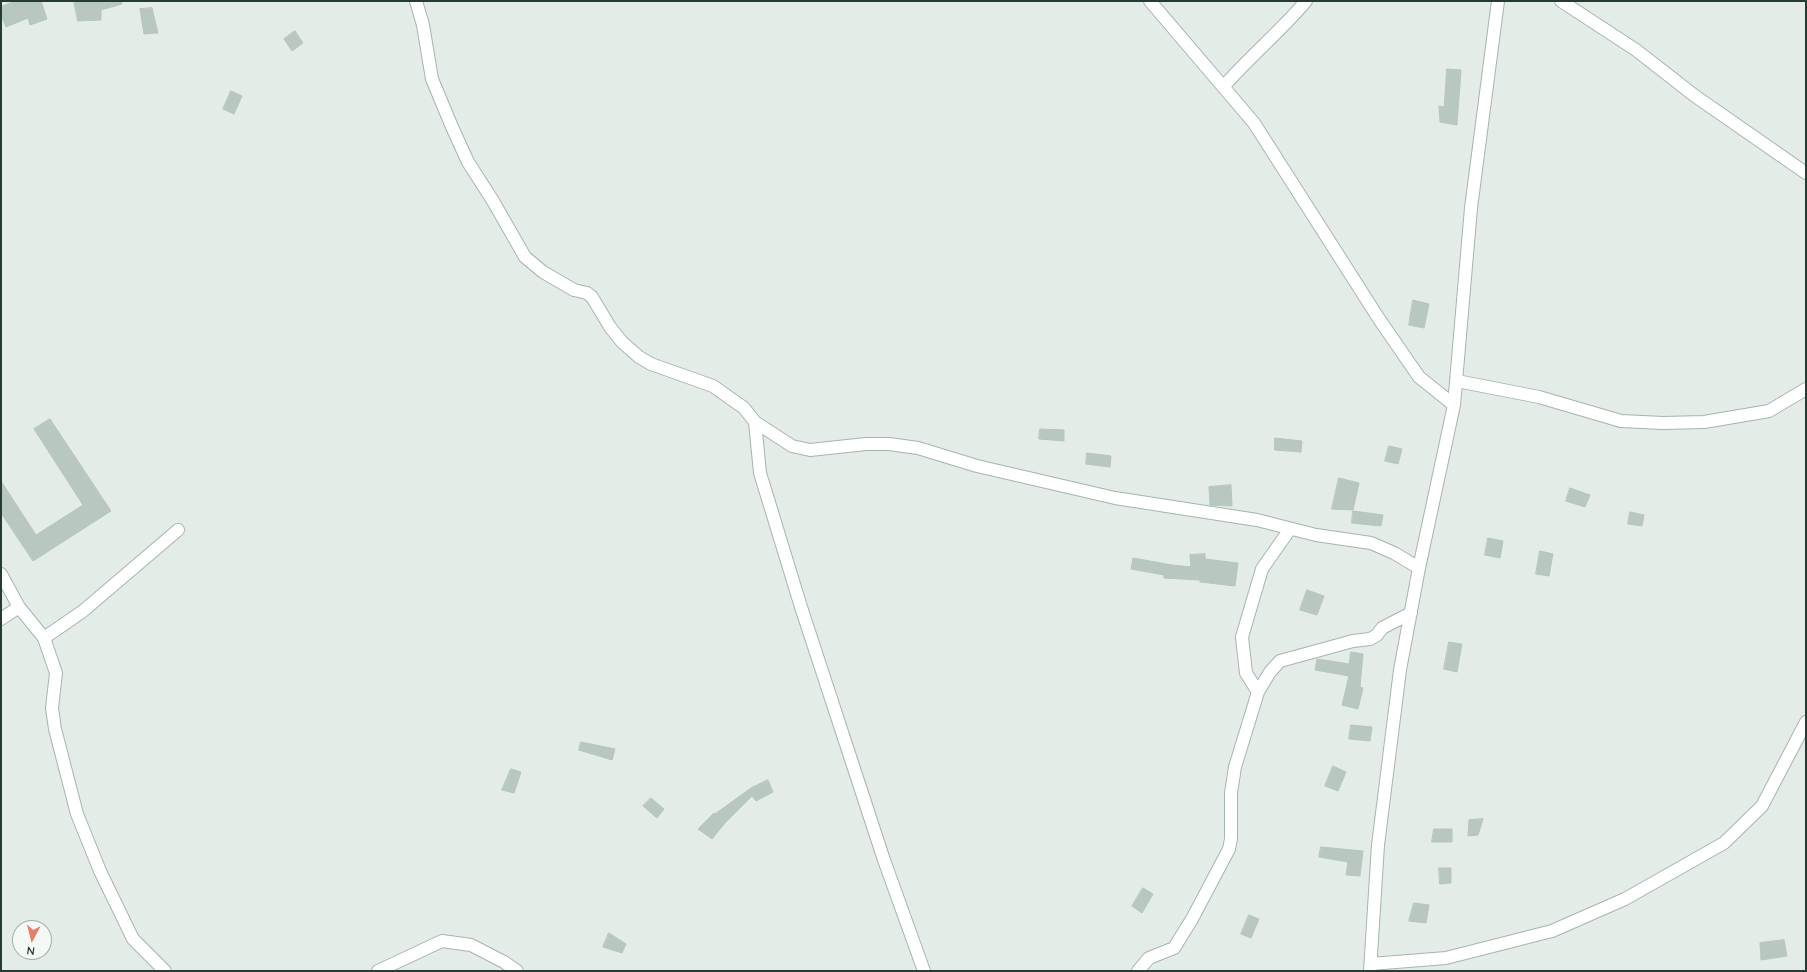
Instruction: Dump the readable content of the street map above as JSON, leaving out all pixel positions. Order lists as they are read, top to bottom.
{
  "north": "bottom"
}
